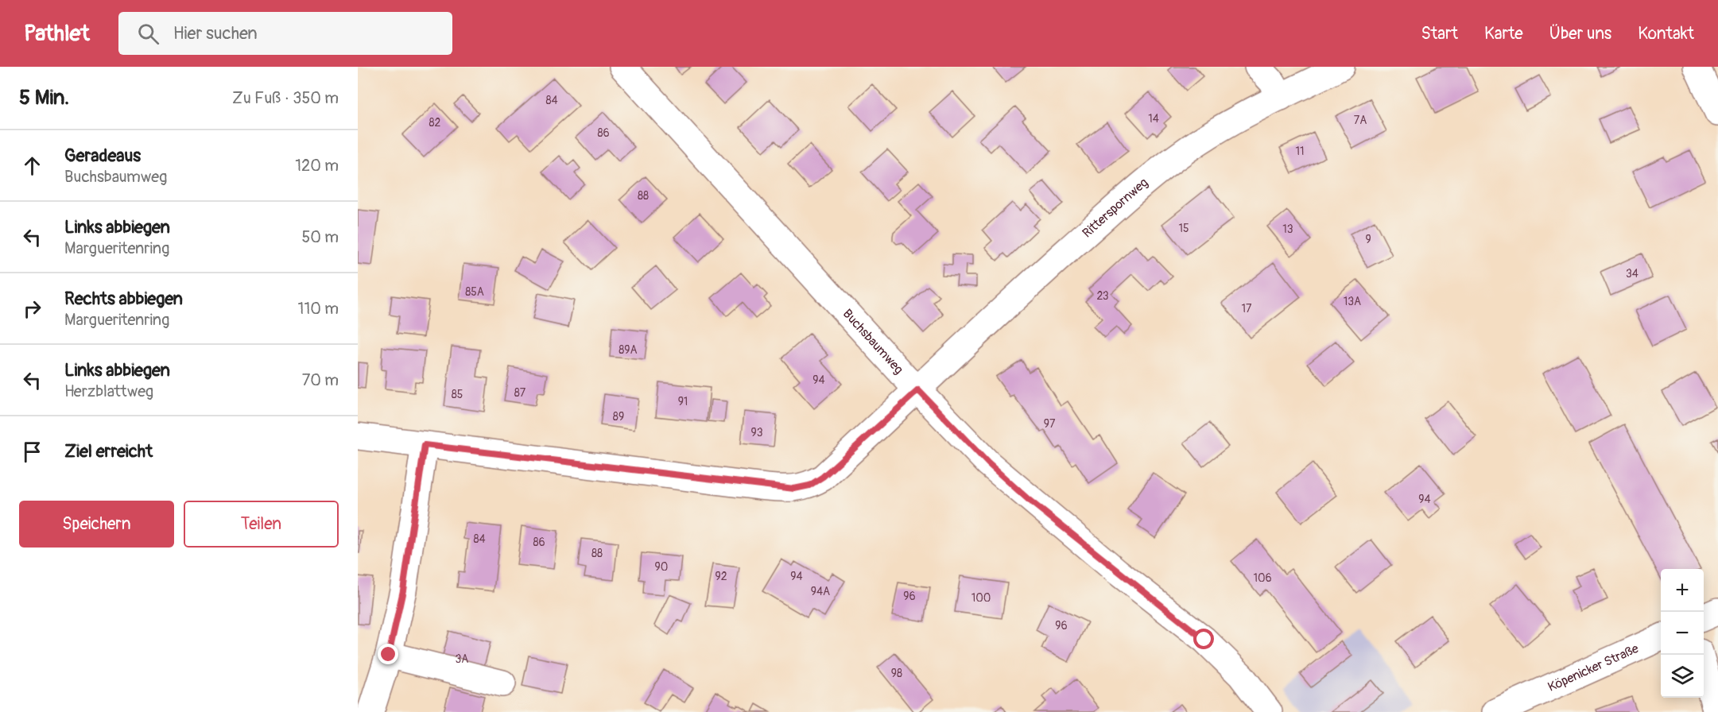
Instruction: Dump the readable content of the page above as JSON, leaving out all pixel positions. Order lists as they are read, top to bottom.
{
  "streets": {
    "street": ["Ritterspornweg", "Buchsbaumweg", "Köpenicker Straße"]
  },
  "crossings": [
    ["Ritterspornweg", "Buchsbaumweg"]
  ],
  "house_numbers": [
    "84",
    "14",
    "7A",
    "82",
    "86",
    "11",
    "88",
    "15",
    "13",
    "9",
    "34",
    "85A",
    "23",
    "13A",
    "17",
    "89A",
    "94",
    "87",
    "85",
    "91",
    "89",
    "97",
    "93",
    "94",
    "84",
    "86",
    "88",
    "90",
    "92",
    "94",
    "106",
    "94A",
    "96",
    "100",
    "96",
    "3A",
    "98"
  ],
  "page": {
    "header": "Pathlet",
    "search": "Hier suchen",
    "nav": [
      "Start",
      "Karte",
      "Über uns",
      "Kontakt"
    ],
    "heading": ["5 Min.", "Zu Fuß · 350 m"],
    "list": [
      ["Geradeaus", "Buchsbaumweg", "120 m"],
      ["Links abbiegen", "Margueritenring", "50 m"],
      ["Rechts abbiegen", "Margueritenring", "110 m"],
      ["Links abbiegen", "Herzblattweg", "70 m"],
      "Ziel erreicht"
    ],
    "buttons": ["Speichern", "Teilen"],
    "map_buttons": ["+", "−"]
  }
}
